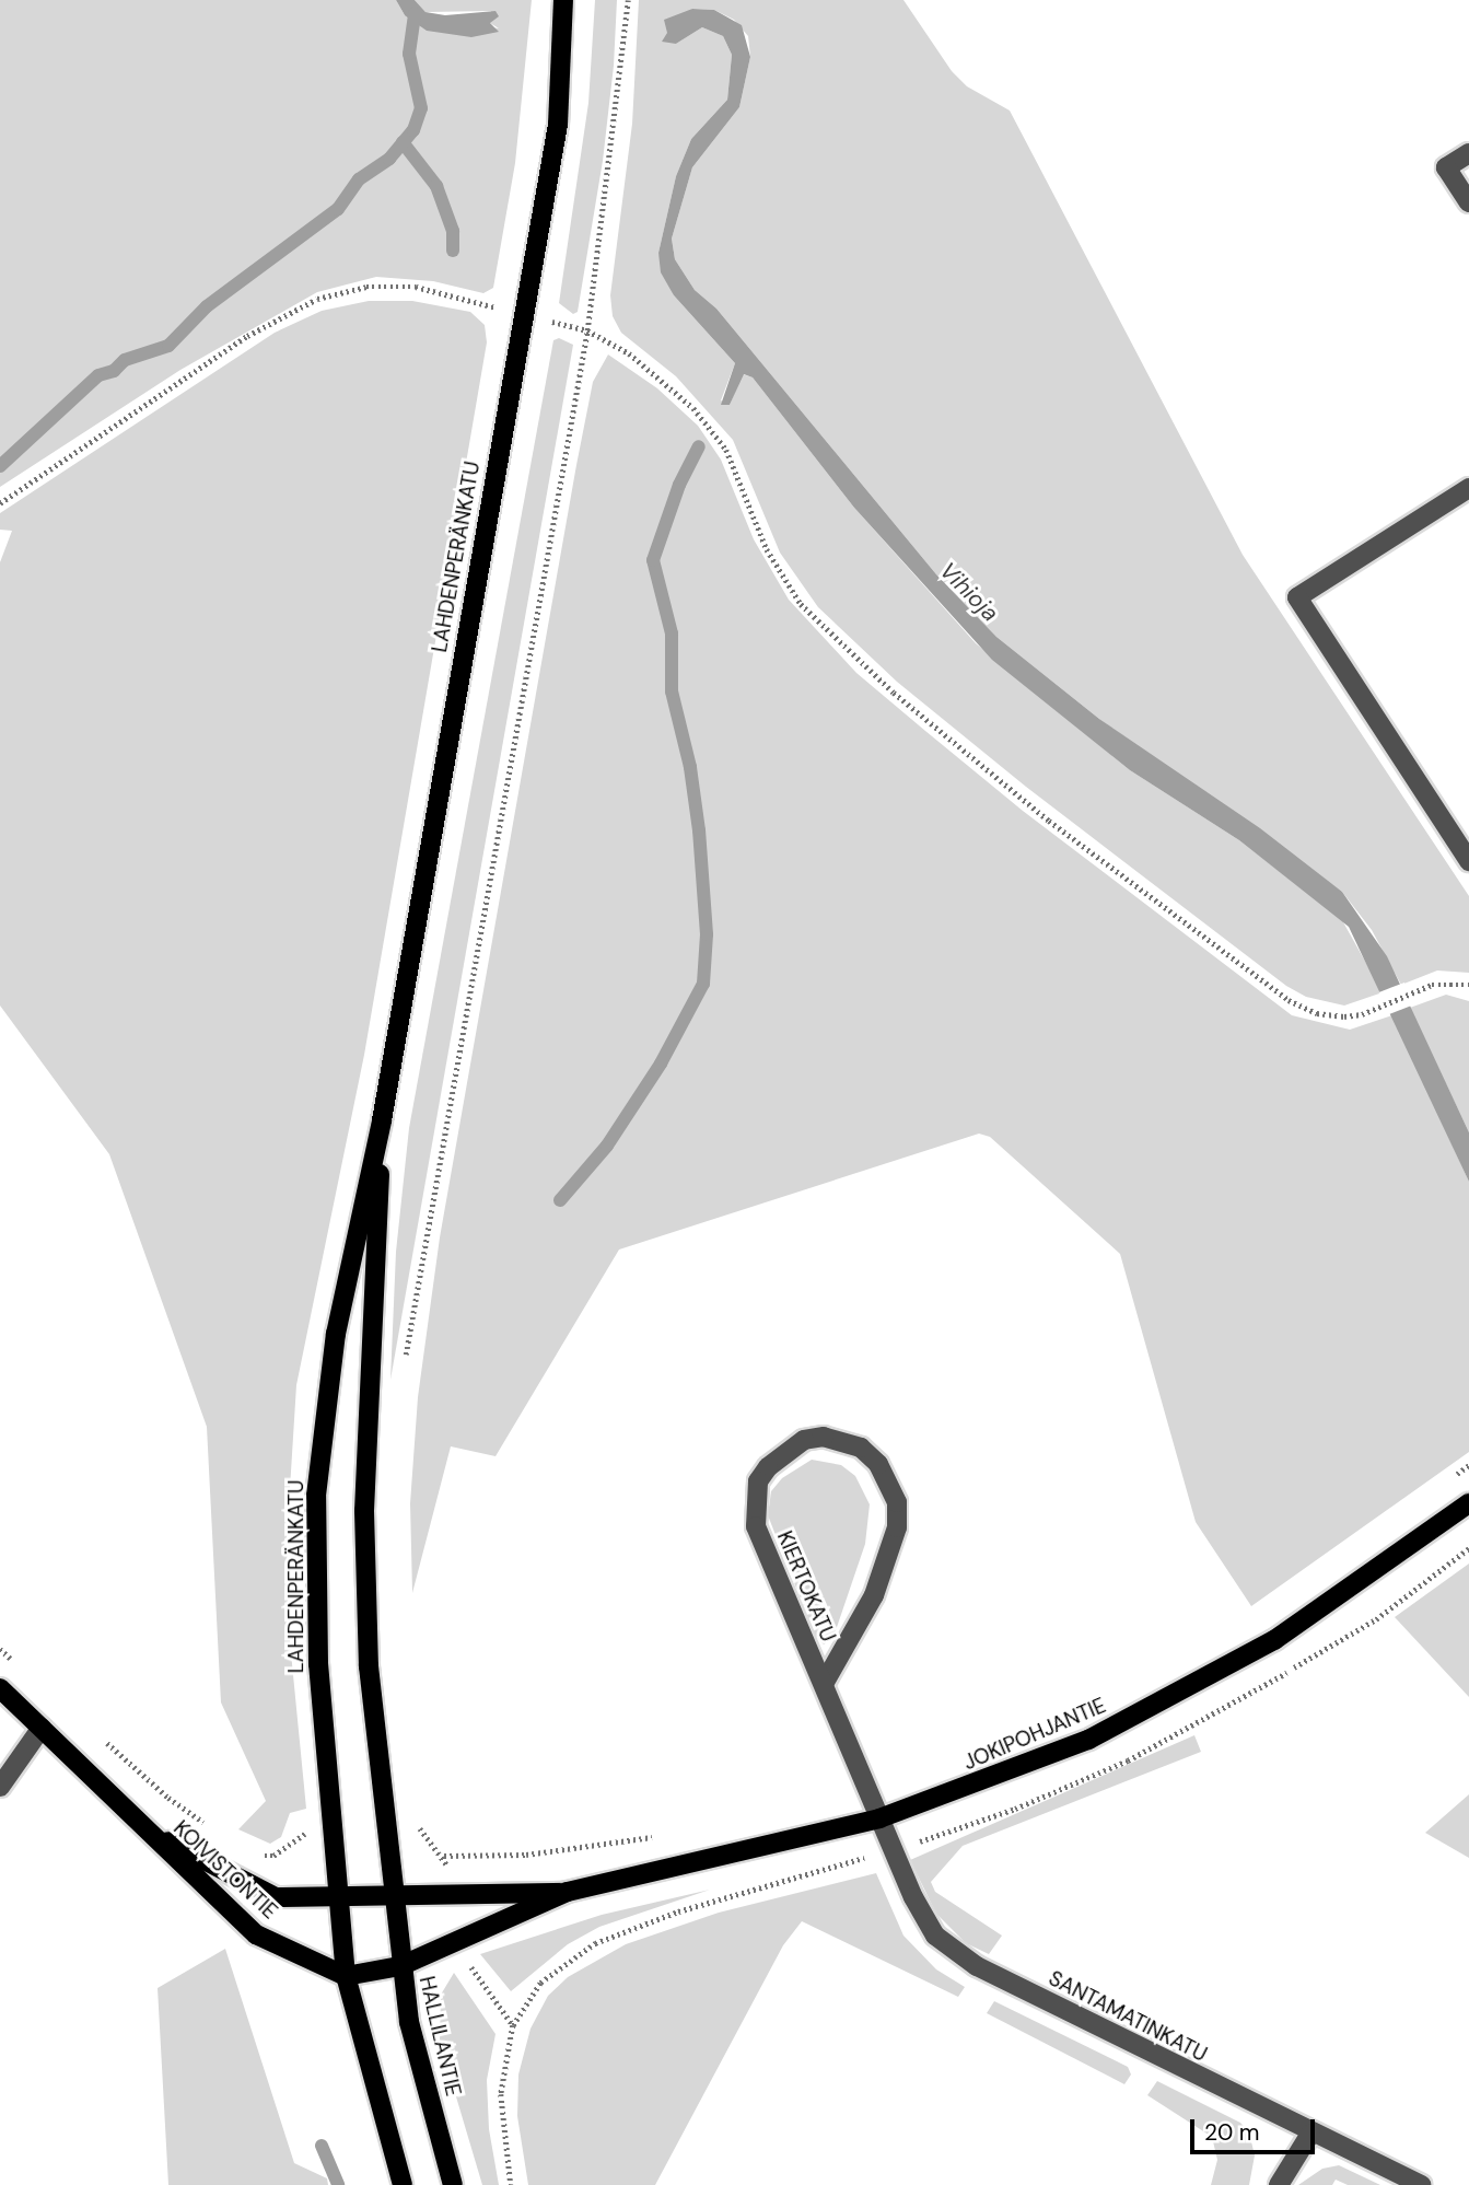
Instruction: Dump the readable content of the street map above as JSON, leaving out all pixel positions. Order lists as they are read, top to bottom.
{
  "streets": {
    "main road": [
      "LAHDENPERÄNKATU",
      "JOKIPOHJANTIE",
      "KOIVISTONTIE",
      "HALLILANTIE"
    ],
    "street": ["KIERTOKATU", "SANTAMATINKATU"]
  },
  "crossings": [
    ["LAHDENPERÄNKATU", "JOKIPOHJANTIE"],
    ["LAHDENPERÄNKATU", "KOIVISTONTIE"],
    ["LAHDENPERÄNKATU", "HALLILANTIE"],
    ["KIERTOKATU", "JOKIPOHJANTIE"],
    ["KIERTOKATU", "SANTAMATINKATU"],
    ["JOKIPOHJANTIE", "KOIVISTONTIE"],
    ["JOKIPOHJANTIE", "SANTAMATINKATU"],
    ["JOKIPOHJANTIE", "HALLILANTIE"],
    ["KOIVISTONTIE", "HALLILANTIE"]
  ],
  "water": ["Vihioja"],
  "scale_bar": "20 m"
}
